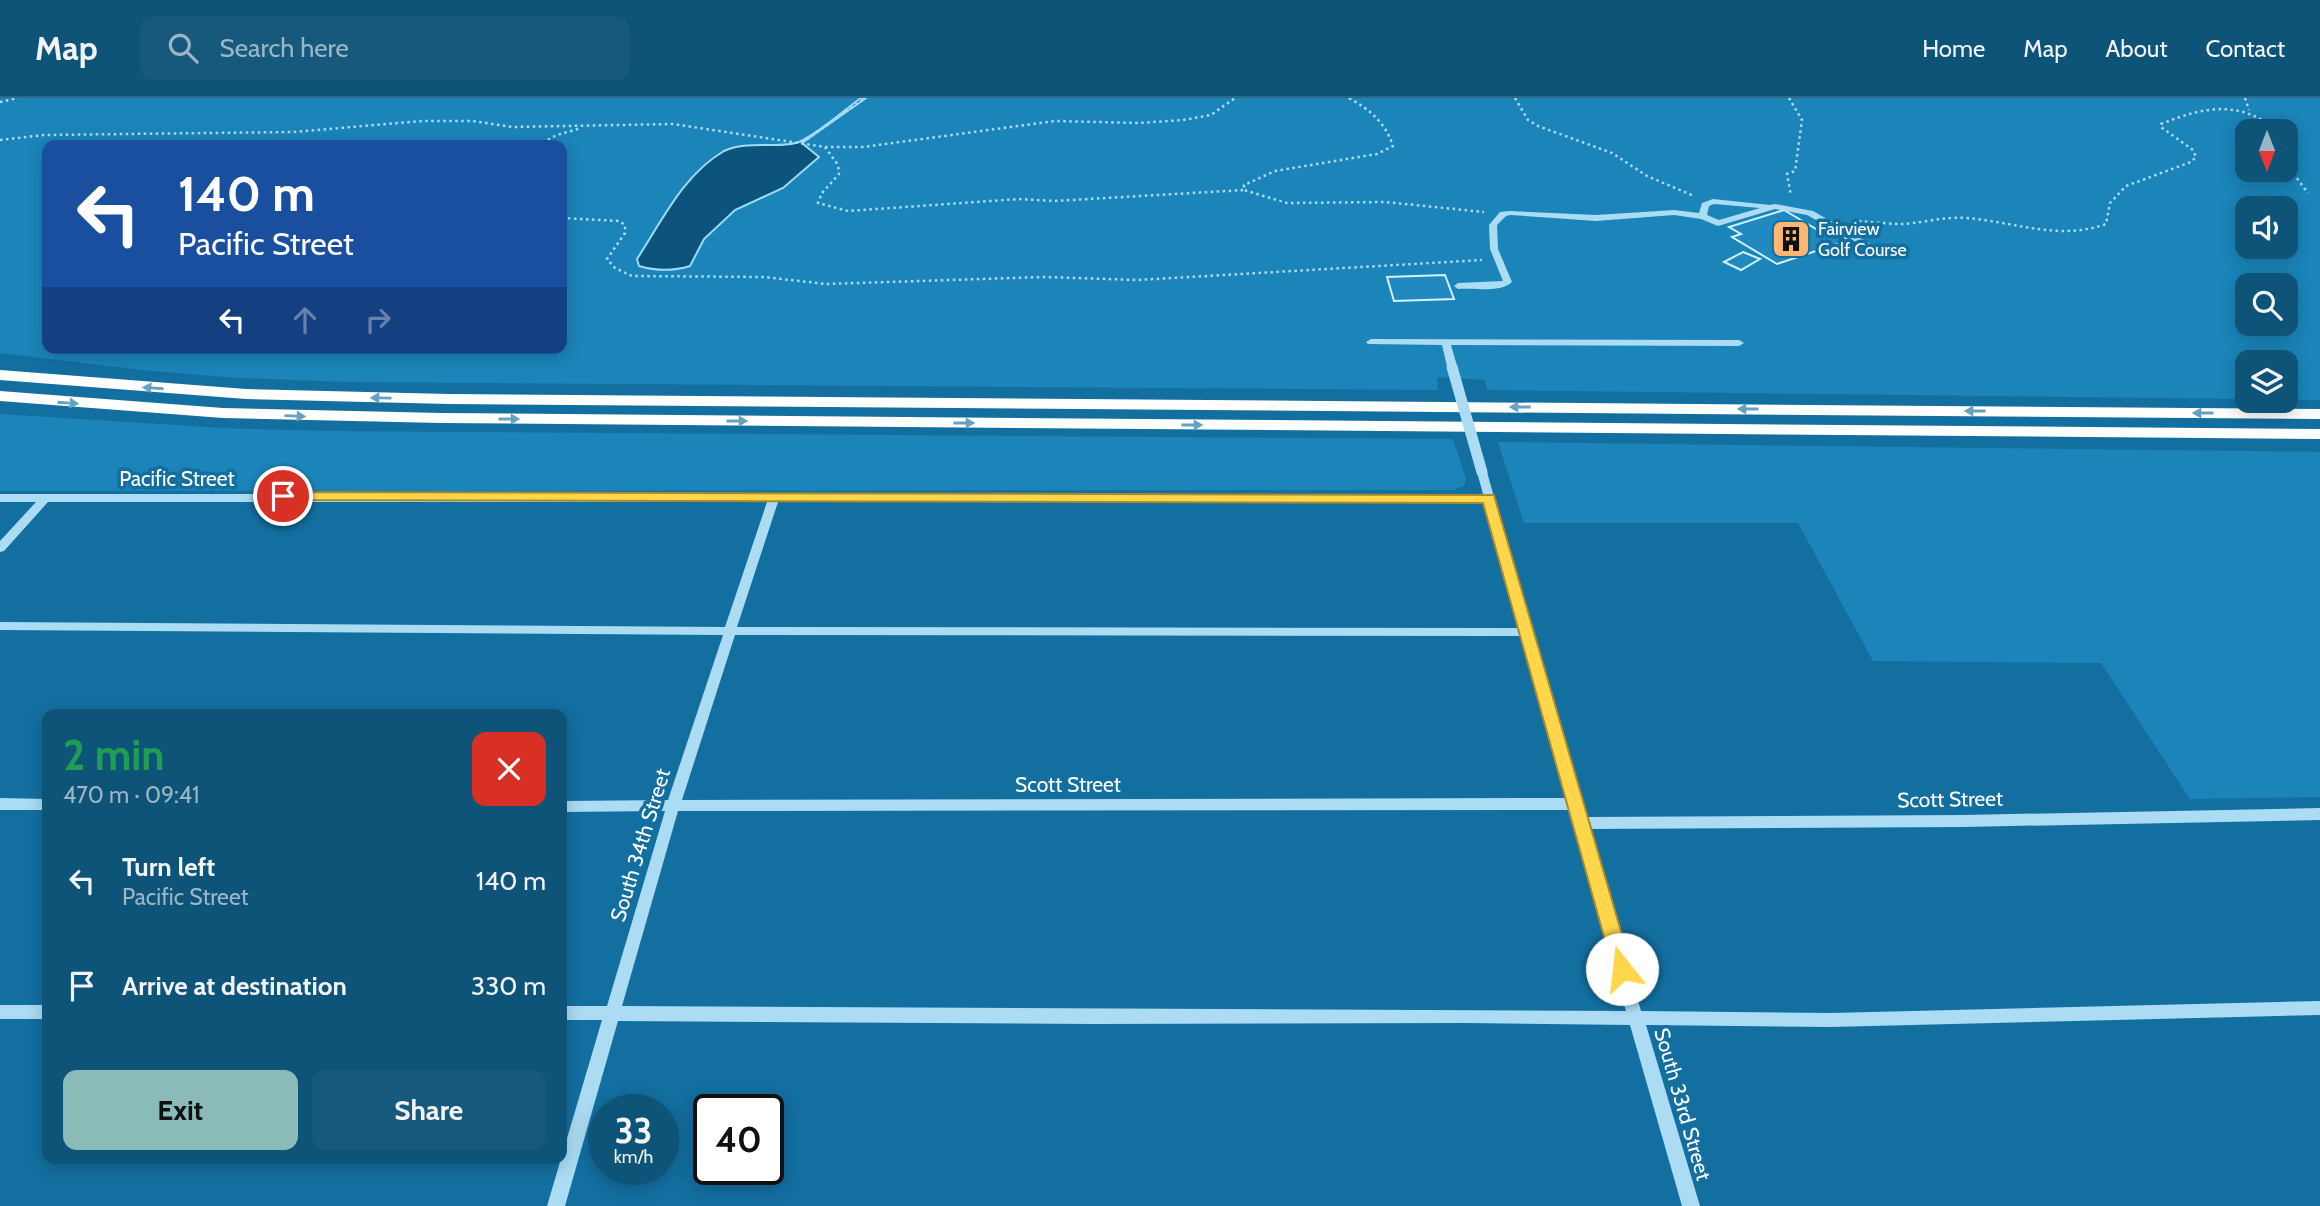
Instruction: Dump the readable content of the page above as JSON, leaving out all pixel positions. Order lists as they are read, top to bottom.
{
  "streets": {
    "street": [
      "Pacific Street",
      "Scott Street",
      "South 34th Street",
      "South 33rd Street"
    ]
  },
  "crossings": [
    ["Pacific Street", "South 34th Street"],
    ["Pacific Street", "South 33rd Street"],
    ["Scott Street", "South 34th Street"],
    ["Scott Street", "South 33rd Street"]
  ],
  "places": {
    "building": ["Fairview Golf Course"]
  },
  "north": "bottom",
  "page": {
    "header": "Map",
    "search": "Search here",
    "nav": [
      "Home",
      "Map",
      "About",
      "Contact"
    ],
    "turn": ["140 m", "Pacific Street"],
    "heading": ["2 min", "470 m · 09:41"],
    "list": [
      {
        "name": "Turn left",
        "note": "Pacific Street",
        "value": "140 m"
      },
      {
        "name": "Arrive at destination",
        "value": "330 m"
      }
    ],
    "buttons": ["Exit", "Share"],
    "speed": "33 km/h",
    "limit": "40"
  }
}
